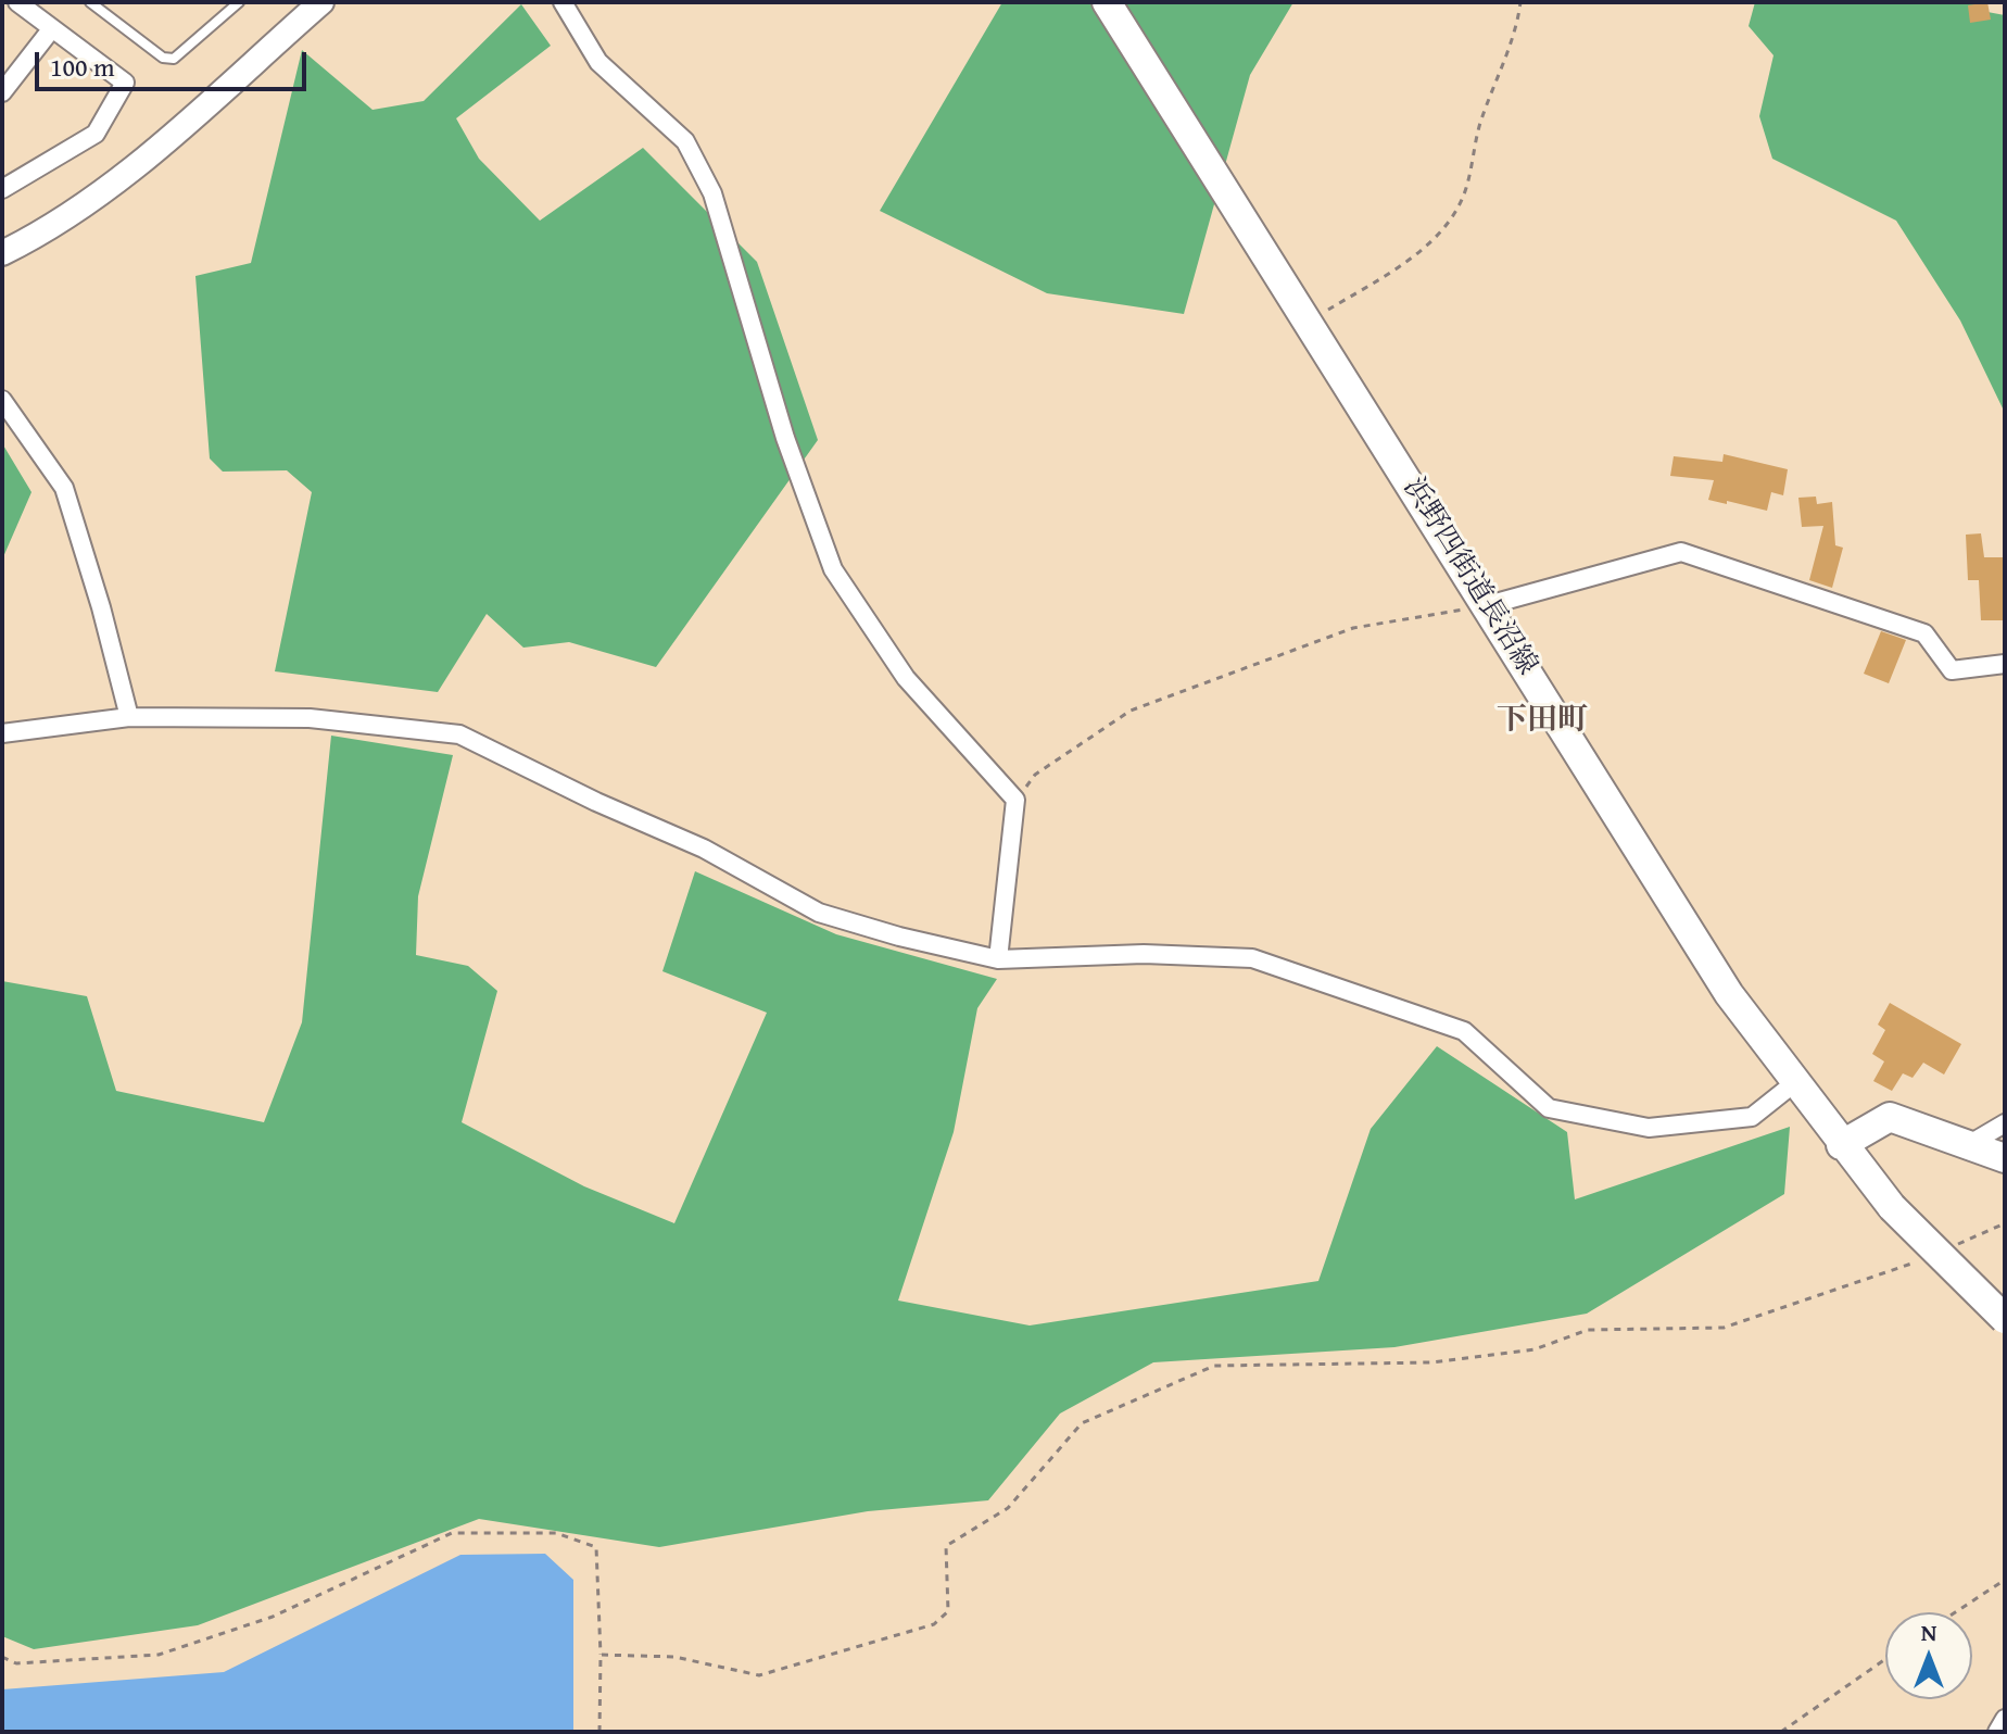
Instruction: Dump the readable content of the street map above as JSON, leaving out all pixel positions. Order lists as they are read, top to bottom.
{
  "streets": {
    "main road": ["浜野四街道長沼線"]
  },
  "districts": ["下田町"],
  "scale_bar": "100 m",
  "north": "top"
}
